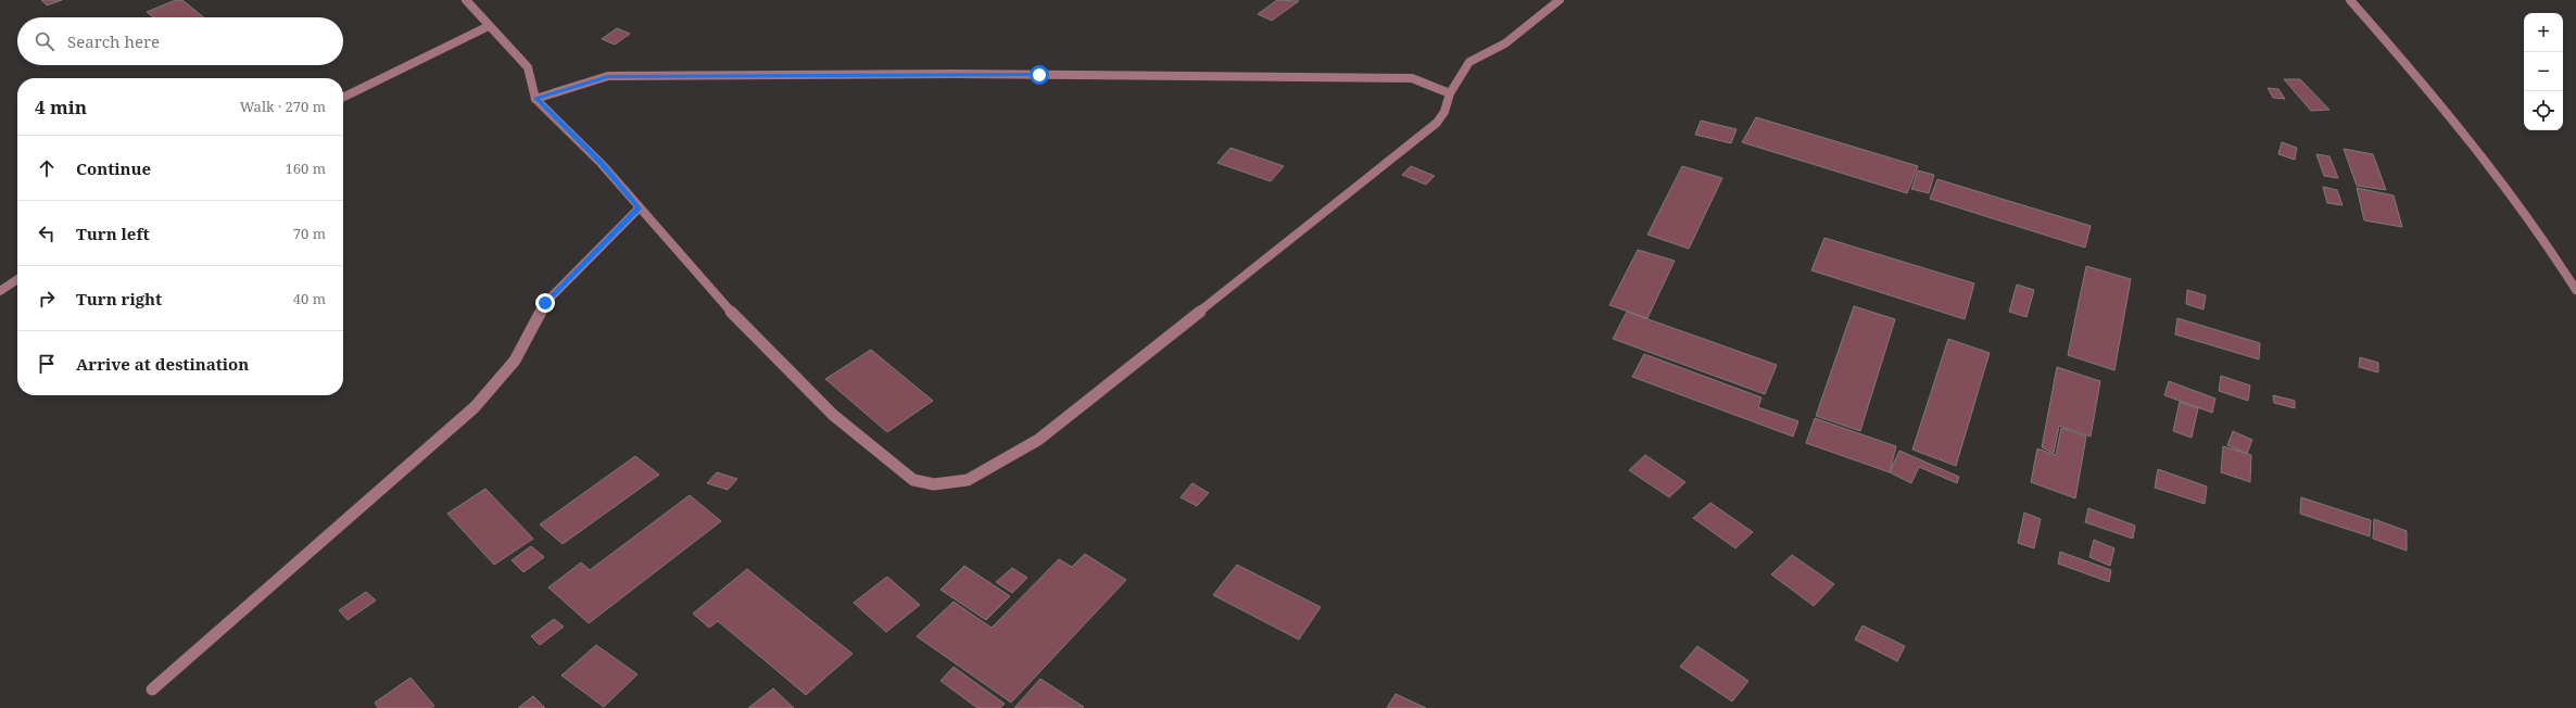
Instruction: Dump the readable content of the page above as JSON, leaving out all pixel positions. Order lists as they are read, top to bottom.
{
  "page": {
    "map_buttons": ["+", "−"],
    "search": "Search here",
    "heading": ["4 min", "Walk · 270 m"],
    "list": [
      ["Continue", "160 m"],
      ["Turn left", "70 m"],
      ["Turn right", "40 m"],
      "Arrive at destination"
    ]
  }
}
